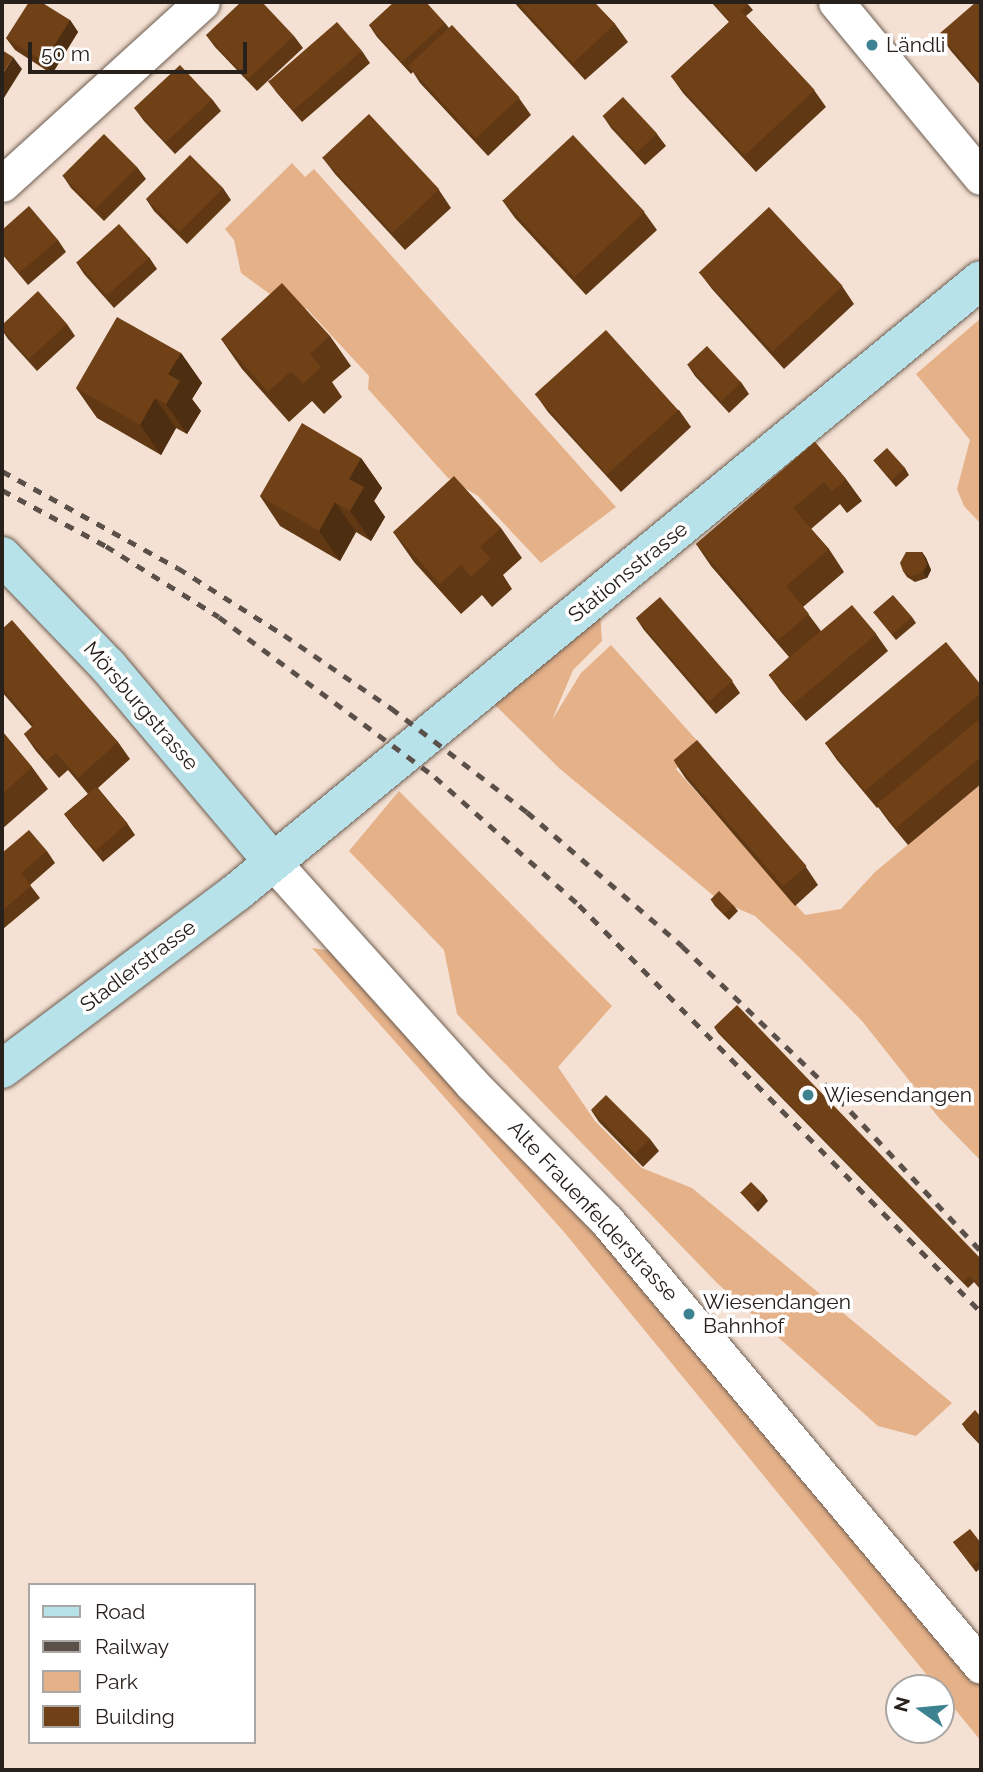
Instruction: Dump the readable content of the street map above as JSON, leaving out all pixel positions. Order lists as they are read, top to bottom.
{
  "streets": {
    "main road": ["Stationsstrasse", "Mörsburgstrasse", "Stadlerstrasse"],
    "street": ["Alte Frauenfelderstrasse"]
  },
  "crossings": [
    ["Stationsstrasse", "Mörsburgstrasse"],
    ["Stationsstrasse", "Stadlerstrasse"],
    ["Stationsstrasse", "Alte Frauenfelderstrasse"],
    ["Mörsburgstrasse", "Stadlerstrasse"],
    ["Mörsburgstrasse", "Alte Frauenfelderstrasse"],
    ["Stadlerstrasse", "Alte Frauenfelderstrasse"]
  ],
  "places": ["Ländli", "Wiesendangen", "Wiesendangen Bahnhof"],
  "legend": [
    "Road",
    "Railway",
    "Park",
    "Building"
  ],
  "scale_bar": "50 m",
  "north": "left"
}
